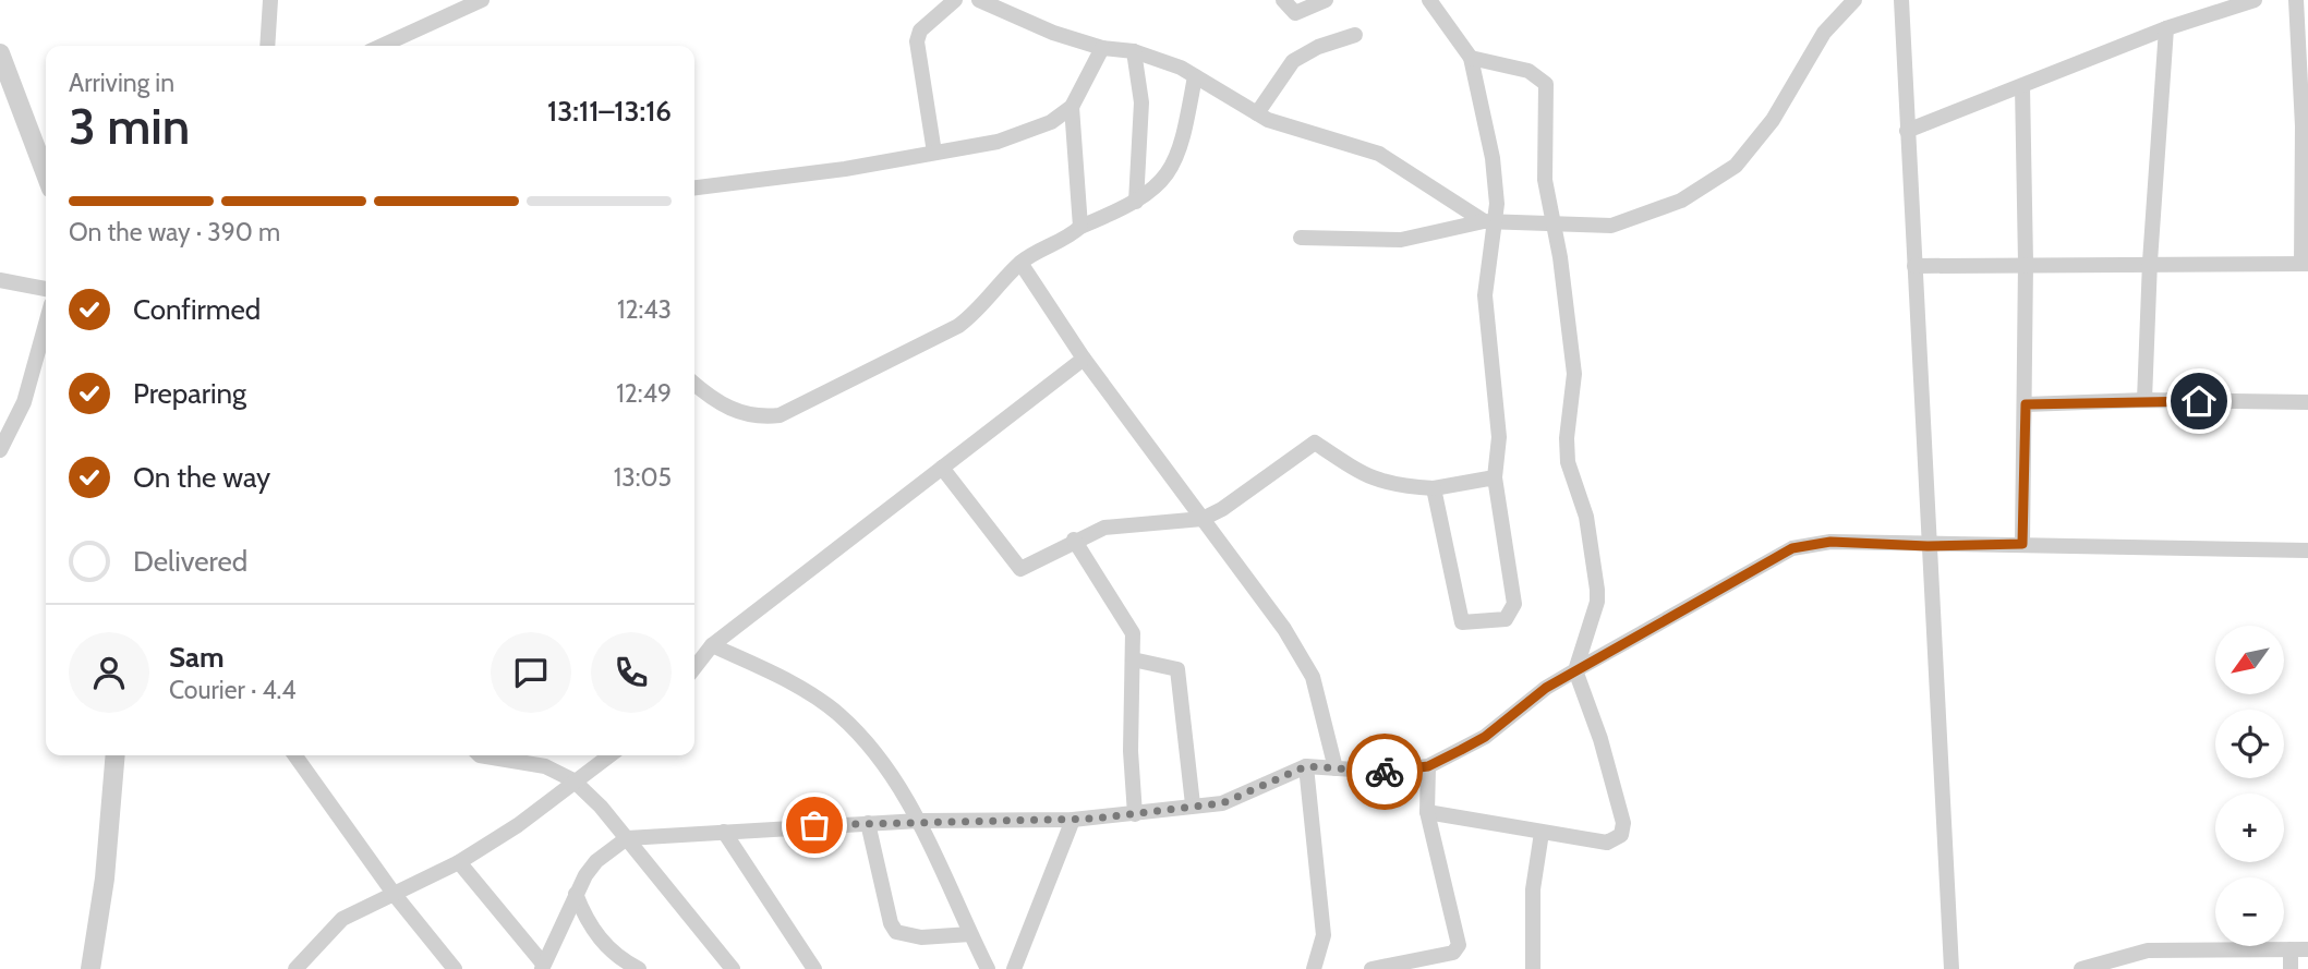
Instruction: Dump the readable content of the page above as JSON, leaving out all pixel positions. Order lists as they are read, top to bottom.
{
  "north": "bottom left",
  "page": {
    "heading": ["3 min", "Arriving in", "13:11–13:16"],
    "panel": ["Sam", "Courier · 4.4"],
    "bar": "On the way · 390 m",
    "list": [
      ["Confirmed", "12:43"],
      ["Preparing", "12:49"],
      ["On the way", "13:05"],
      "Delivered"
    ],
    "map_buttons": ["+", "−"]
  }
}
